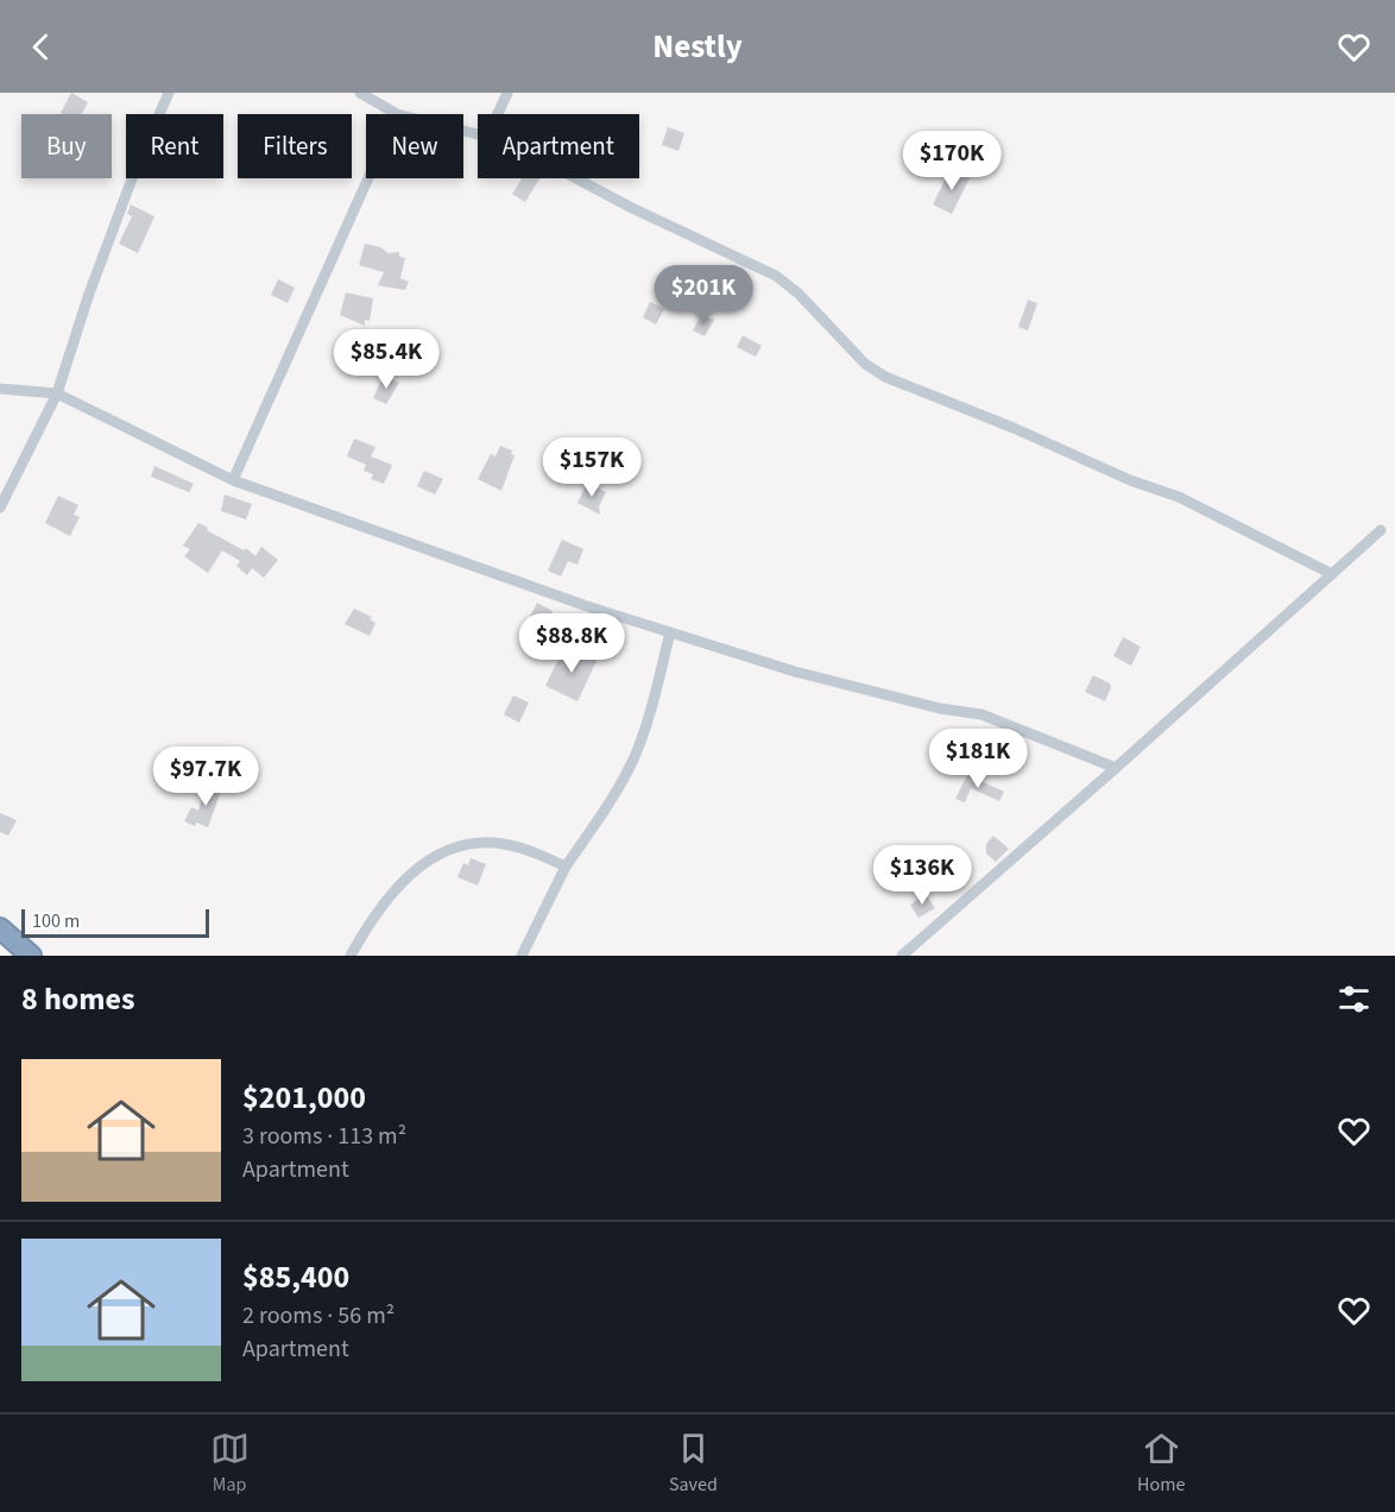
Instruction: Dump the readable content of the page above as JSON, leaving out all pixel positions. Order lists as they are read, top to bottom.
{
  "scale_bar": "100 m",
  "page": {
    "header": "Nestly",
    "chip": [
      "Buy",
      "Rent",
      "Filters",
      "New",
      "Apartment"
    ],
    "price": [
      "$170K",
      "$201K",
      "$85.4K",
      "$157K",
      "$88.8K",
      "$181K",
      "$97.7K",
      "$136K"
    ],
    "scale": "100 m",
    "heading": "8 homes",
    "list": [
      {
        "name": "$201,000",
        "note": "3 rooms · 113 m² · Apartment"
      },
      {
        "name": "$85,400",
        "note": "2 rooms · 56 m² · Apartment"
      }
    ],
    "tabs": ["Map", "Saved", "Home"]
  }
}
